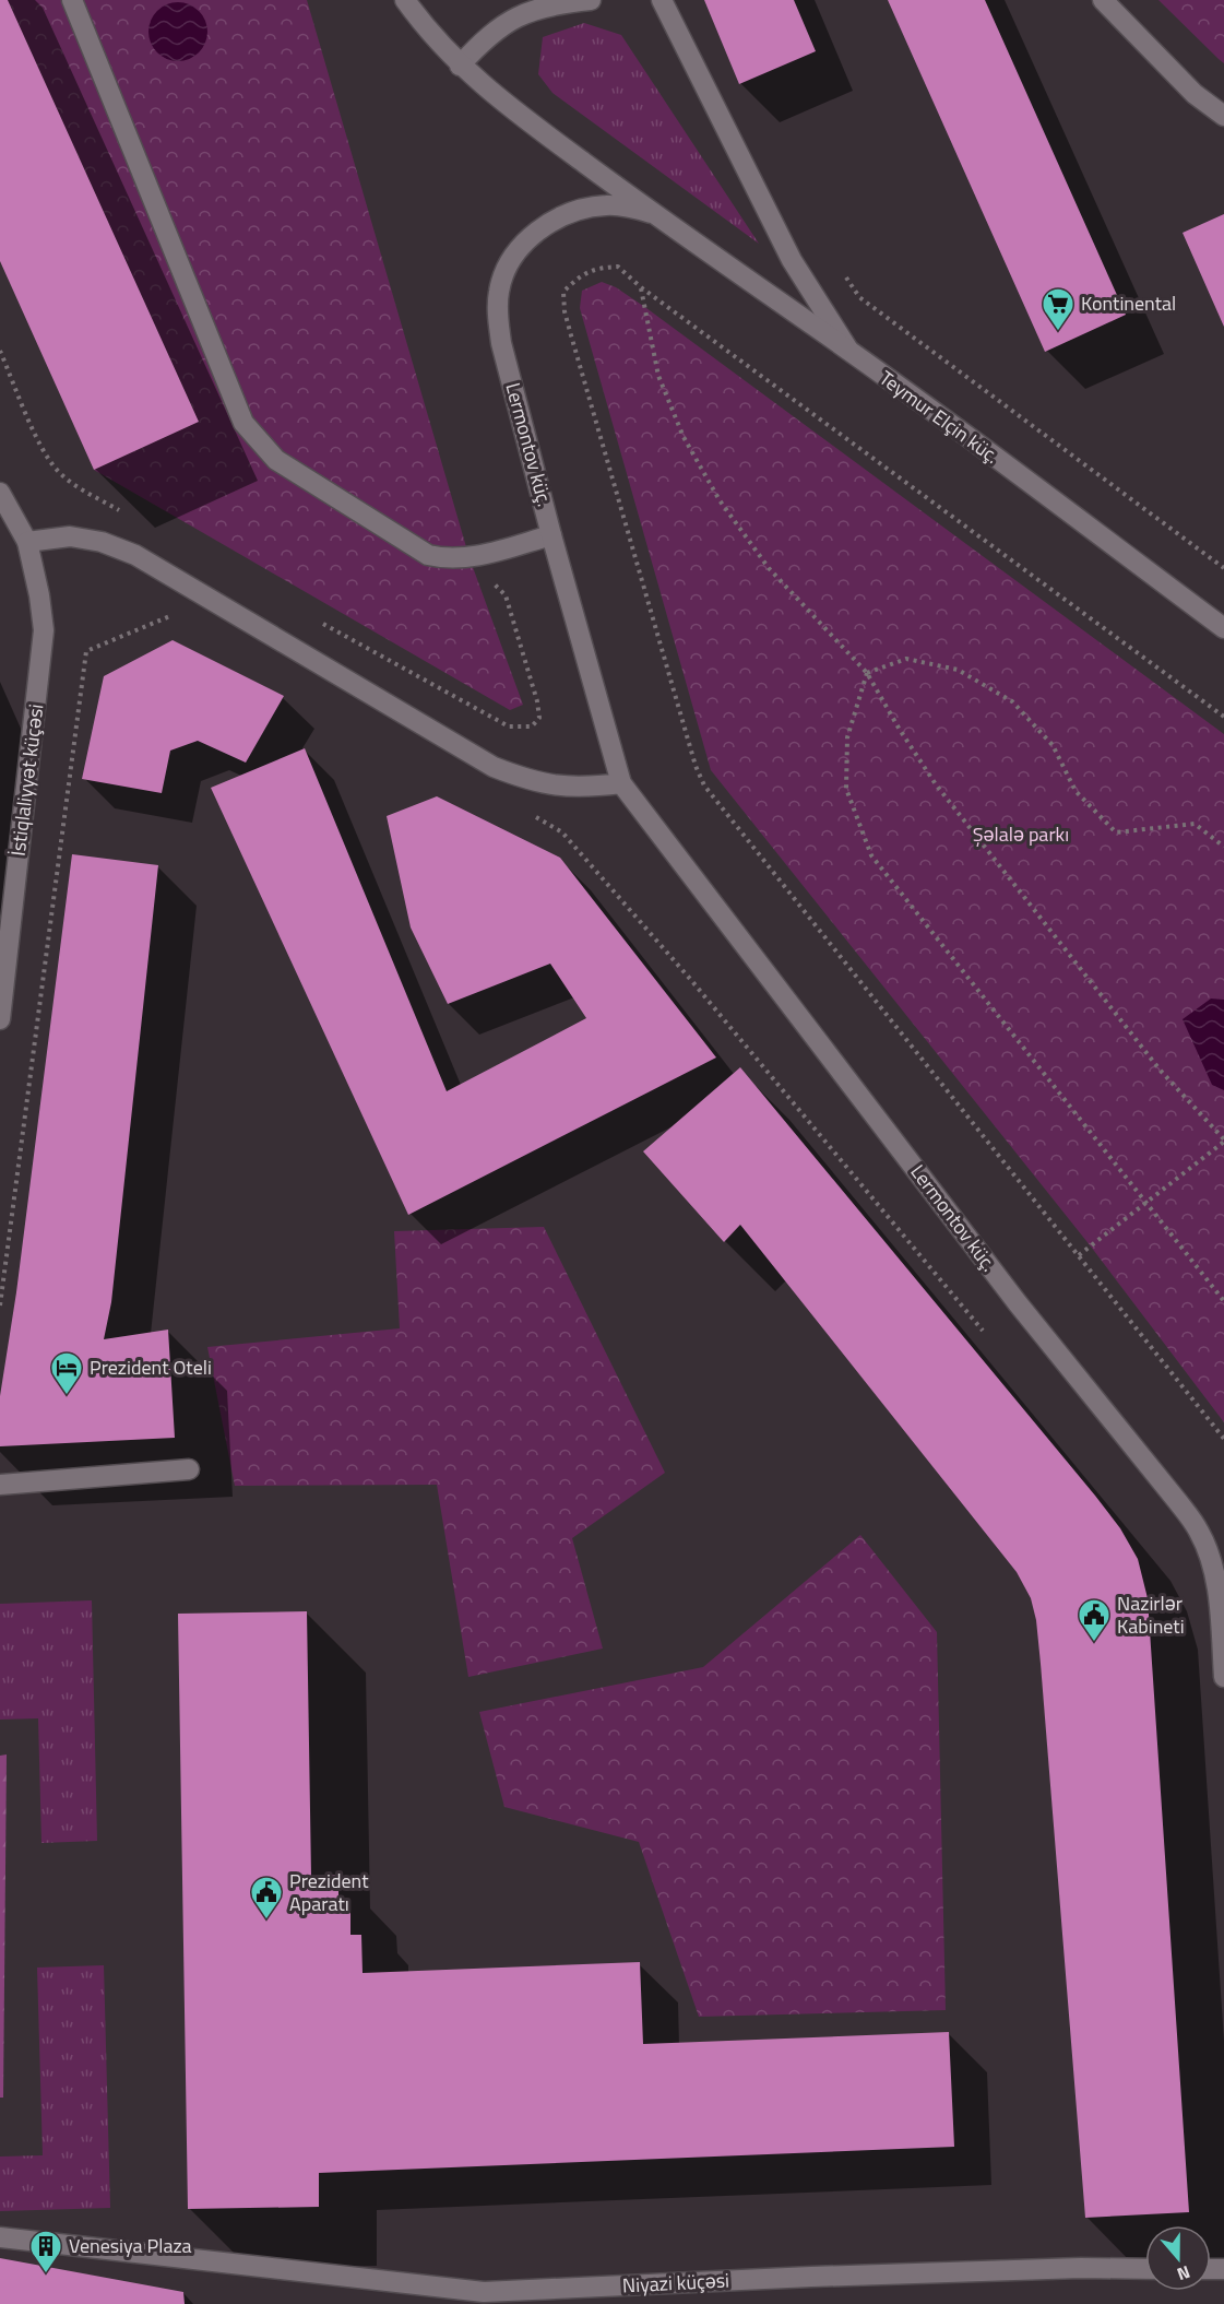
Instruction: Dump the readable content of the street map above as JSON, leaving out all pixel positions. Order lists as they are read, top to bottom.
{
  "streets": {
    "main road": [
      "Teymur Elçin küç.",
      "Lermontov küç.",
      "İstiqlaliyyət küçəsi",
      "Niyazi küçəsi"
    ]
  },
  "crossings": [
    ["Teymur Elçin küç.", "Lermontov küç."]
  ],
  "parks": ["Şəlalə parkı"],
  "places": {
    "supermarket": ["Kontinental"],
    "hotel": ["Prezident Oteli"],
    "public building": ["Nazirlər Kabineti", "Prezident Aparatı"],
    "building": ["Venesiya Plaza"]
  },
  "north": "bottom"
}
